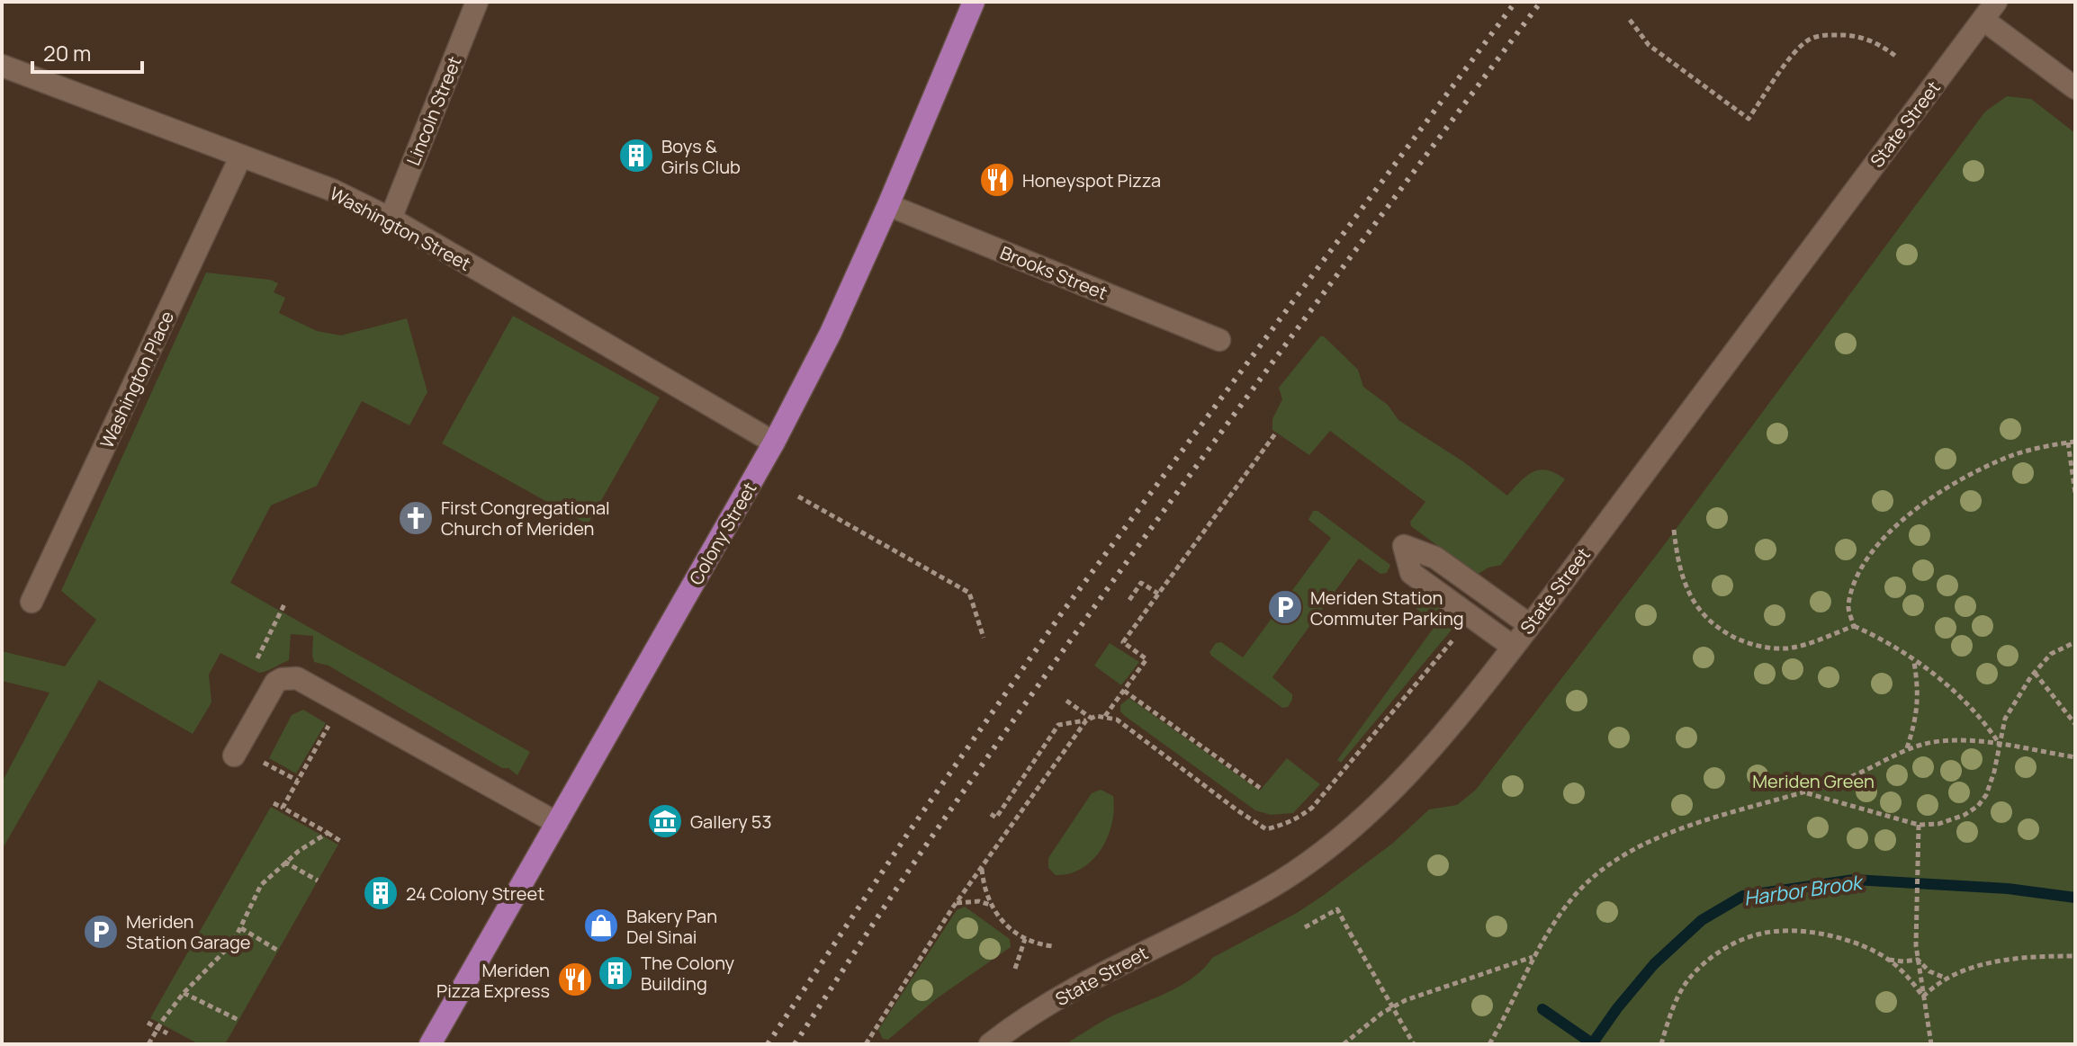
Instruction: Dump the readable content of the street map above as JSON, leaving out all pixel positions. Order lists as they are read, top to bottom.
{
  "streets": {
    "main road": ["Colony Street"],
    "street": [
      "Lincoln Street",
      "State Street",
      "Washington Street",
      "Brooks Street",
      "Washington Place"
    ]
  },
  "crossings": [
    ["Lincoln Street", "Washington Street"],
    ["Washington Street", "Washington Place"],
    ["Washington Street", "Colony Street"],
    ["Brooks Street", "Colony Street"]
  ],
  "water": ["Harbor Brook"],
  "parks": ["Meriden Green"],
  "places": {
    "building": ["Boys & Girls Club", "24 Colony Street", "The Colony Building"],
    "restaurant": ["Honeyspot Pizza", "Meriden Pizza Express"],
    "church": ["First Congregational Church of Meriden"],
    "parking": ["Meriden Station Commuter Parking", "Meriden Station Garage"],
    "museum": ["Gallery 53"],
    "shop": ["Bakery Pan Del Sinai"]
  },
  "scale_bar": "20 m"
}
